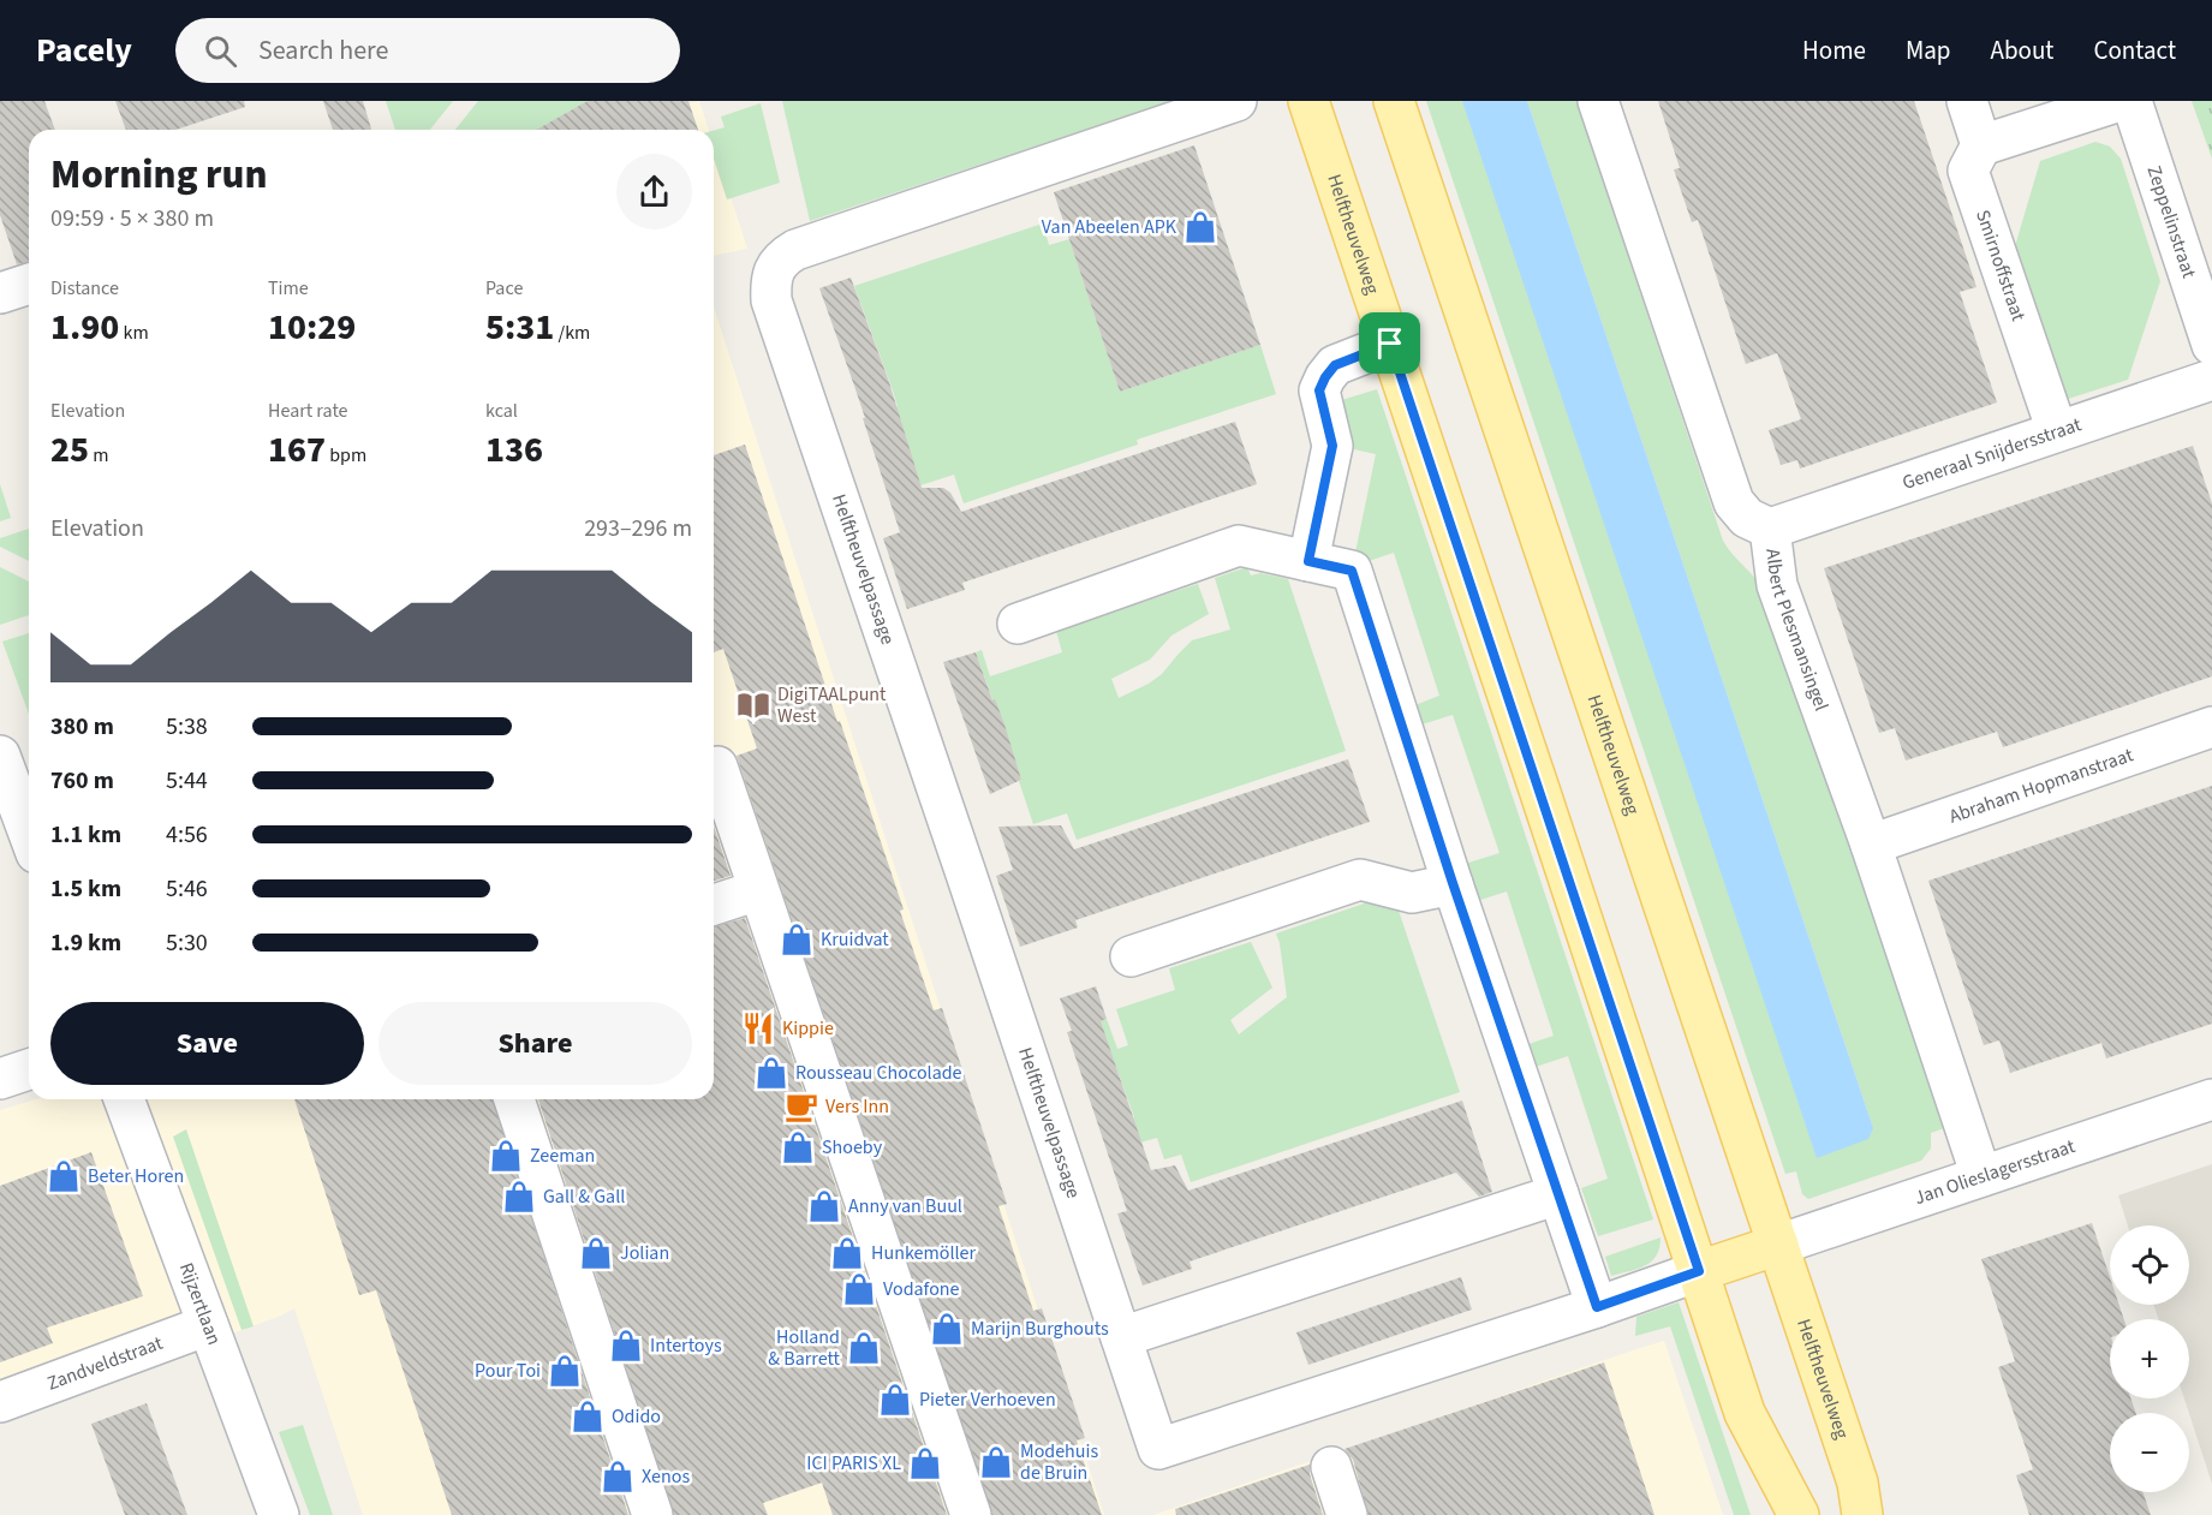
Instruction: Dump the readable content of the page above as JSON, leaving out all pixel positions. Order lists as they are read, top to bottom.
{
  "streets": {
    "main road": ["Helftheuvelweg"],
    "street": [
      "Zeppelinstraat",
      "Smirnoffstraat",
      "Generaal Snijdersstraat",
      "Helftheuvelpassage",
      "Albert Plesmansingel",
      "Abraham Hopmanstraat",
      "Jan Olieslagersstraat",
      "Rijzertlaan",
      "Zandveldstraat"
    ]
  },
  "crossings": [
    ["Helftheuvelweg", "Helftheuvelpassage"],
    ["Helftheuvelweg", "Jan Olieslagersstraat"],
    ["Smirnoffstraat", "Generaal Snijdersstraat"],
    ["Generaal Snijdersstraat", "Albert Plesmansingel"],
    ["Albert Plesmansingel", "Abraham Hopmanstraat"],
    ["Albert Plesmansingel", "Jan Olieslagersstraat"],
    ["Rijzertlaan", "Zandveldstraat"]
  ],
  "places": {
    "shop": [
      "Van Abeelen APK",
      "Kruidvat",
      "Rousseau Chocolade",
      "Shoeby",
      "Zeeman",
      "Beter Horen",
      "Gall & Gall",
      "Anny van Buul",
      "Jolian",
      "Hunkemöller",
      "Vodafone",
      "Marijn Burghouts",
      "Intertoys",
      "Holland & Barrett",
      "Pour Toi",
      "Pieter Verhoeven",
      "Odido",
      "Modehuis de Bruin",
      "ICI PARIS XL",
      "Xenos"
    ],
    "library": ["DigiTAALpunt West"],
    "restaurant": ["Kippie"],
    "cafe": ["Vers Inn"]
  },
  "page": {
    "header": "Pacely",
    "search": "Search here",
    "nav": [
      "Home",
      "Map",
      "About",
      "Contact"
    ],
    "heading": ["Morning run", "09:59 · 5 × 380 m"],
    "stats": [
      ["Distance", "1.90 km"],
      ["Time", "10:29"],
      ["Pace", "5:31 /km"],
      ["Elevation", "25 m"],
      ["Heart rate", "167 bpm"],
      ["kcal", "136"]
    ],
    "chart": ["Elevation", "293–296 m"],
    "list": [
      {
        "name": "380 m",
        "note": "5:38"
      },
      {
        "name": "760 m",
        "note": "5:44"
      },
      {
        "name": "1.1 km",
        "note": "4:56"
      },
      {
        "name": "1.5 km",
        "note": "5:46"
      },
      {
        "name": "1.9 km",
        "note": "5:30"
      }
    ],
    "buttons": ["Save", "Share"],
    "map_buttons": ["+", "−"]
  }
}
